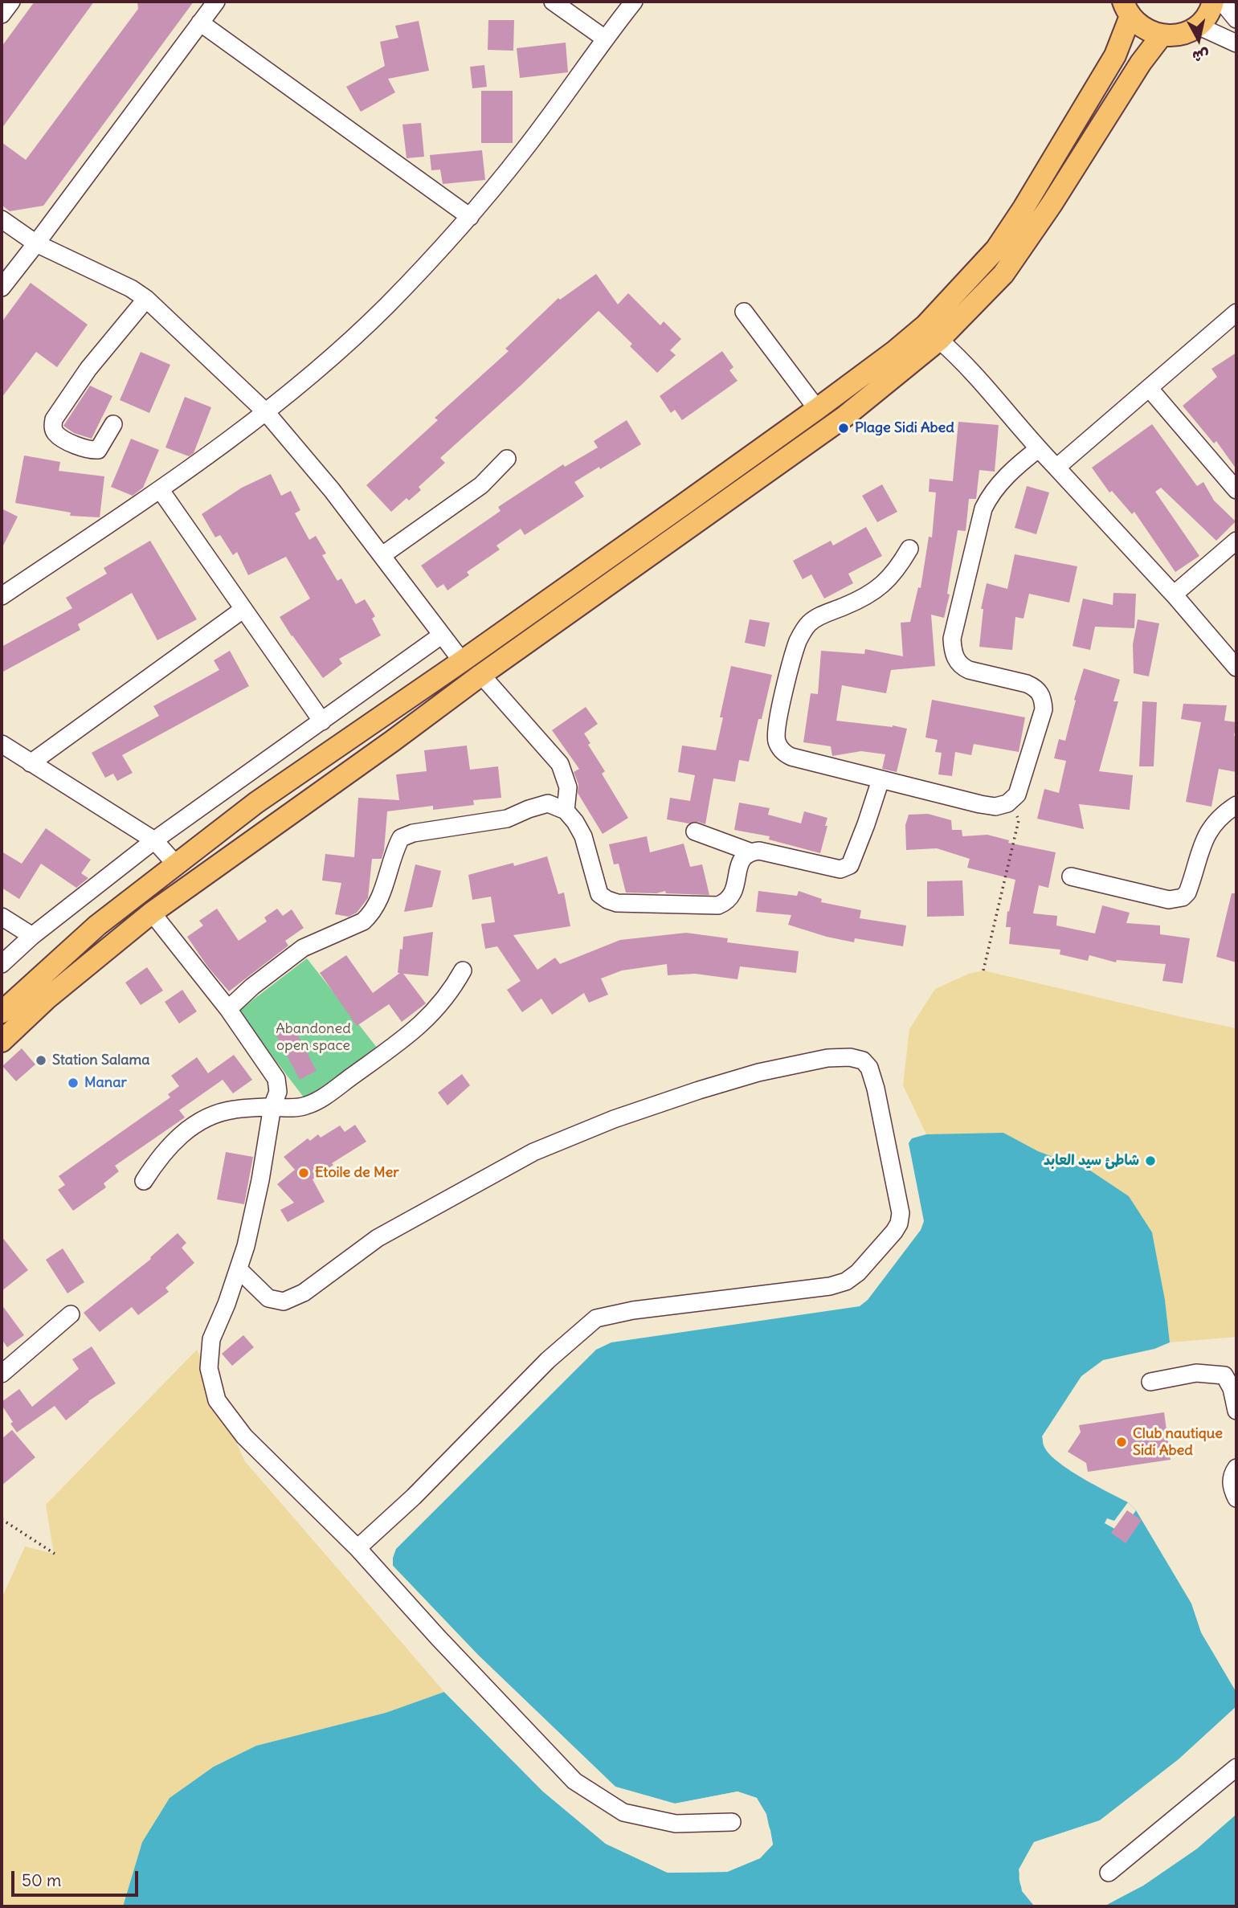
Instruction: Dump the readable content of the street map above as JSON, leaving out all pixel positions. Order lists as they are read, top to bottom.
{
  "parks": ["Abandoned open space"],
  "places": [
    "Plage Sidi Abed",
    "Station Salama",
    "Manar",
    "شاطئ سيد العابد",
    "Etoile de Mer",
    "Club nautique Sidi Abed"
  ],
  "scale_bar": "50 m",
  "north": "bottom"
}
